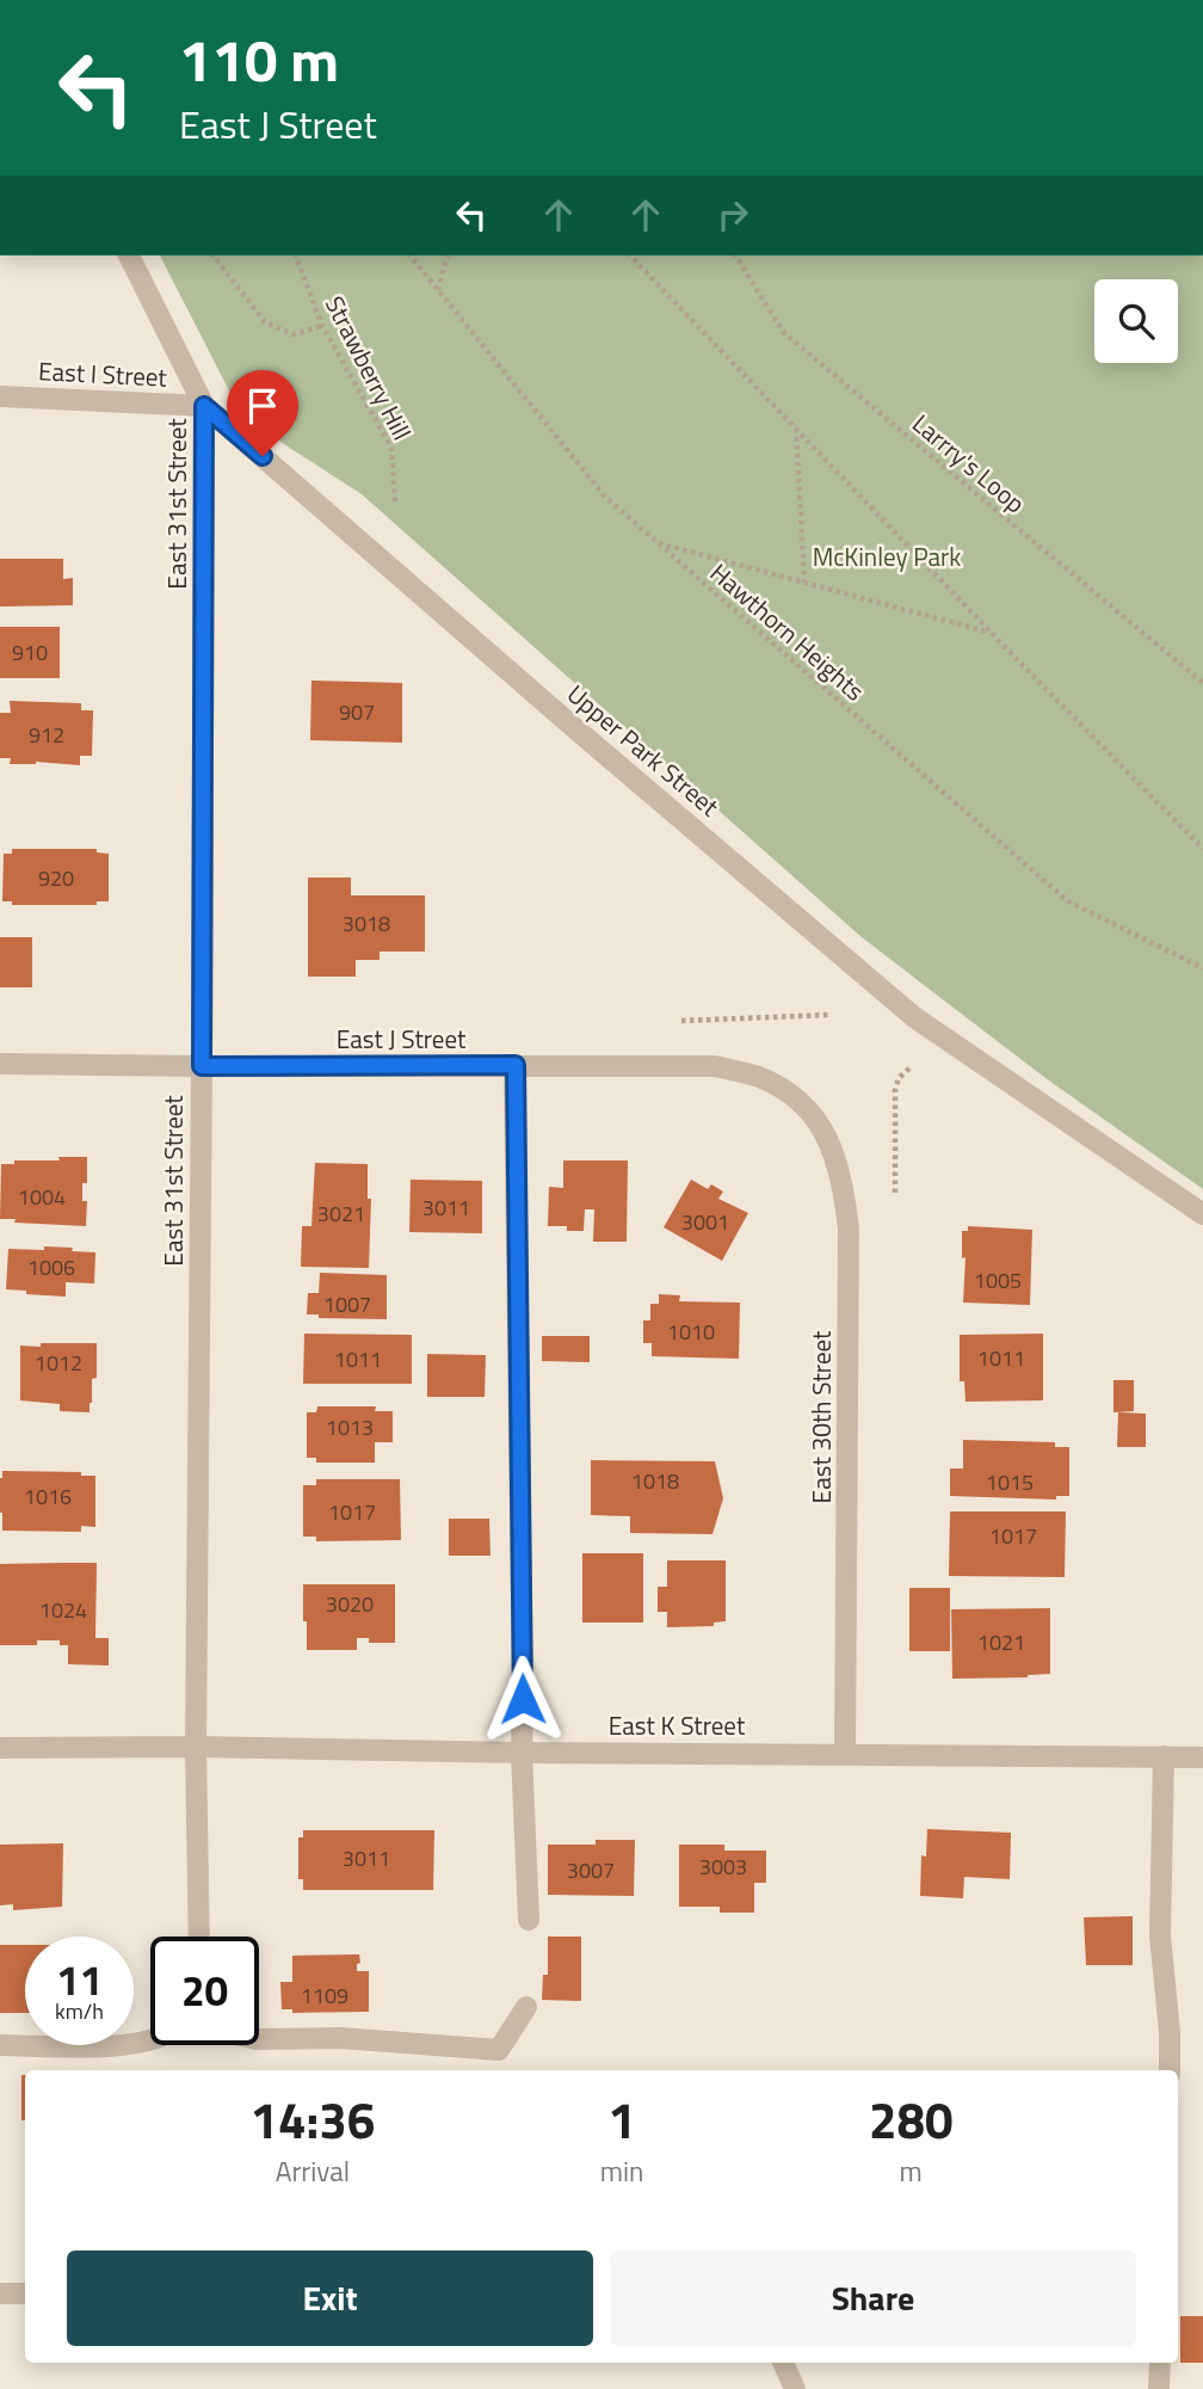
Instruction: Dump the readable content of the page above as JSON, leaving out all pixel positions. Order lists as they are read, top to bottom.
{
  "streets": {
    "street": [
      "East I Street",
      "East 31st Street",
      "Upper Park Street",
      "East J Street",
      "East 30th Street",
      "East K Street"
    ],
    "path": ["Strawberry Hill", "Larrry's Loop", "Hawthorn Heights"]
  },
  "crossings": [
    ["East I Street", "East 31st Street"],
    ["East I Street", "Upper Park Street"],
    ["East 31st Street", "Upper Park Street"],
    ["East 31st Street", "East J Street"],
    ["East 31st Street", "East K Street"],
    ["East J Street", "East 30th Street"],
    ["East 30th Street", "East K Street"]
  ],
  "parks": ["McKinley Park"],
  "house_numbers": [
    "910",
    "907",
    "912",
    "920",
    "3018",
    "1004",
    "3011",
    "3021",
    "3001",
    "1006",
    "1005",
    "1007",
    "1010",
    "1011",
    "1011",
    "1012",
    "1013",
    "1018",
    "1015",
    "1016",
    "1017",
    "1017",
    "3020",
    "1024",
    "1021",
    "3011",
    "3003",
    "3007",
    "1109"
  ],
  "page": {
    "turn": ["110 m", "East J Street"],
    "speed": "11 km/h",
    "limit": "20",
    "eta": [
      "14:36",
      "Arrival",
      "1",
      "min",
      "280",
      "m"
    ],
    "buttons": ["Exit", "Share"]
  }
}
